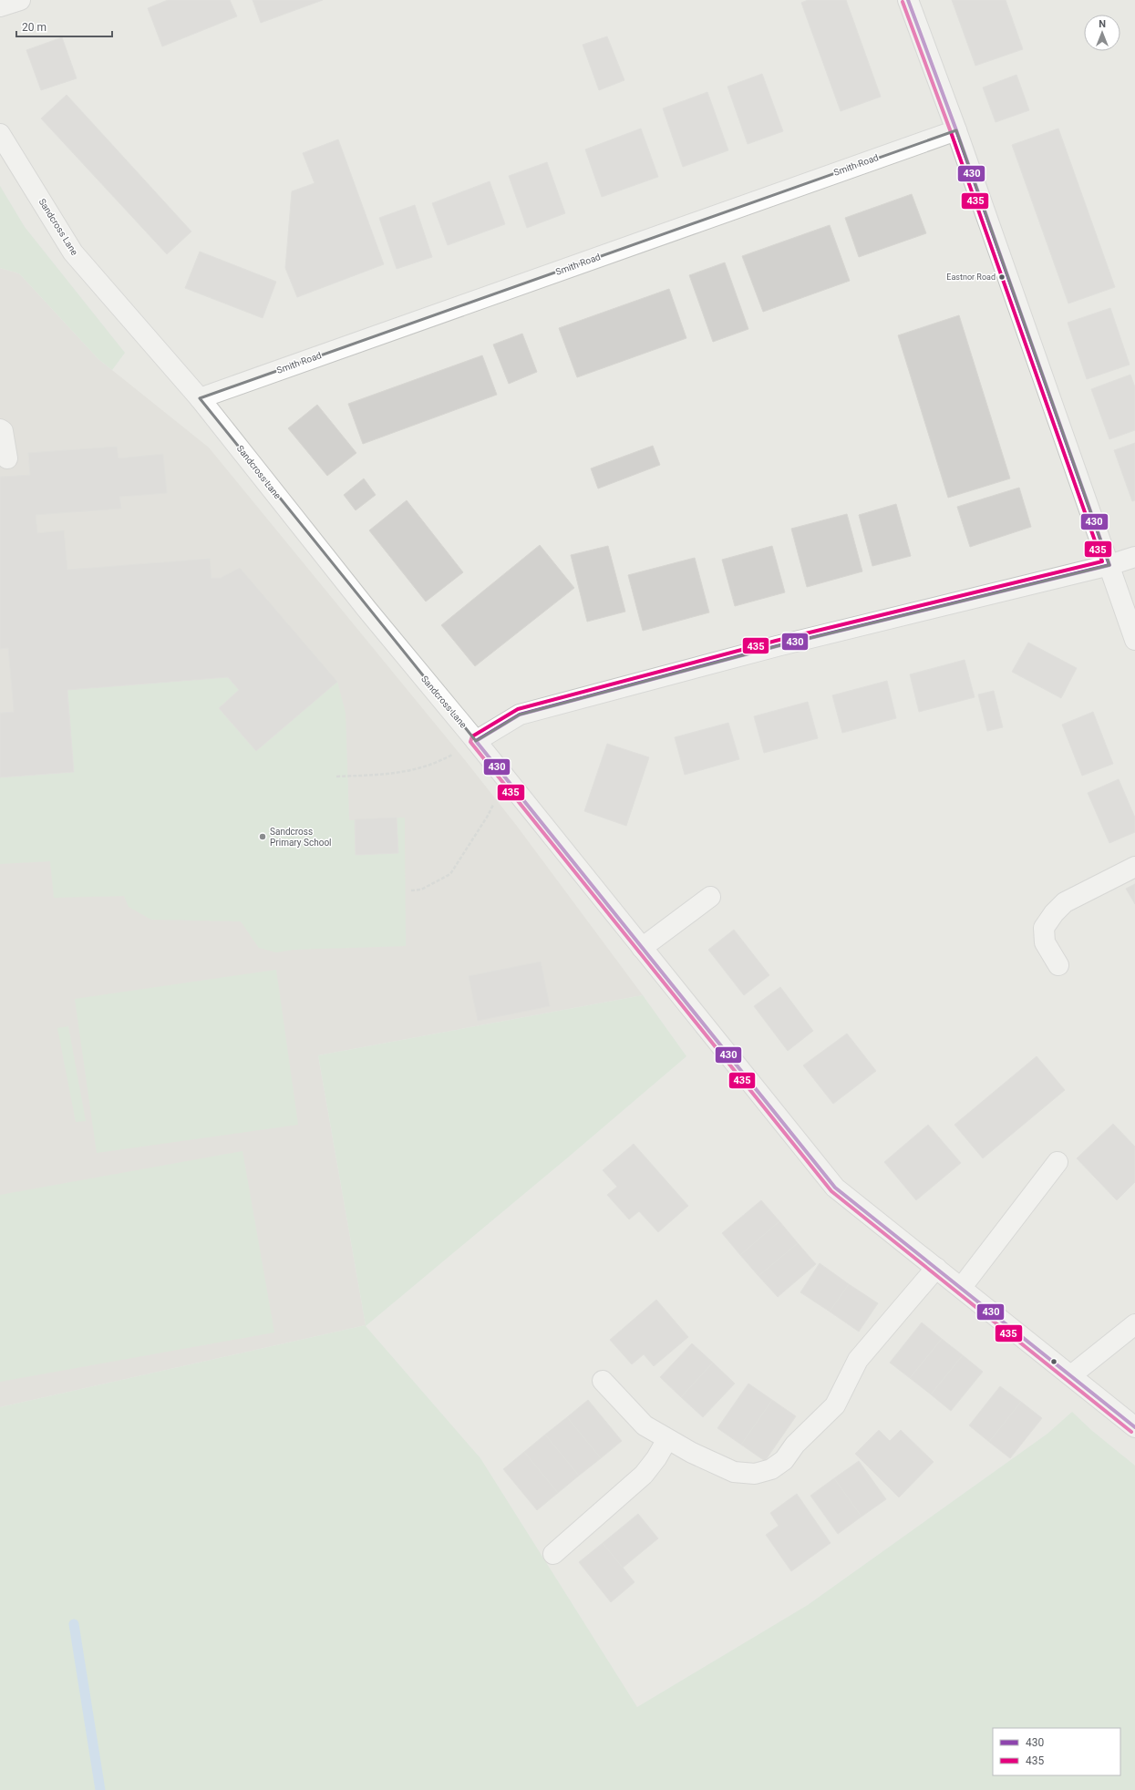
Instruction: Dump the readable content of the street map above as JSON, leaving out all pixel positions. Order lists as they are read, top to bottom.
{
  "streets": {
    "street": ["Smith Road", "Sandcross Lane"]
  },
  "crossings": [
    ["Smith Road", "Sandcross Lane"]
  ],
  "places": ["Eastnor Road", "Sandcross Primary School"],
  "lines": ["transit line 430", "transit line 435"],
  "legend": ["430", "435"],
  "scale_bar": "20 m",
  "north": "top"
}
